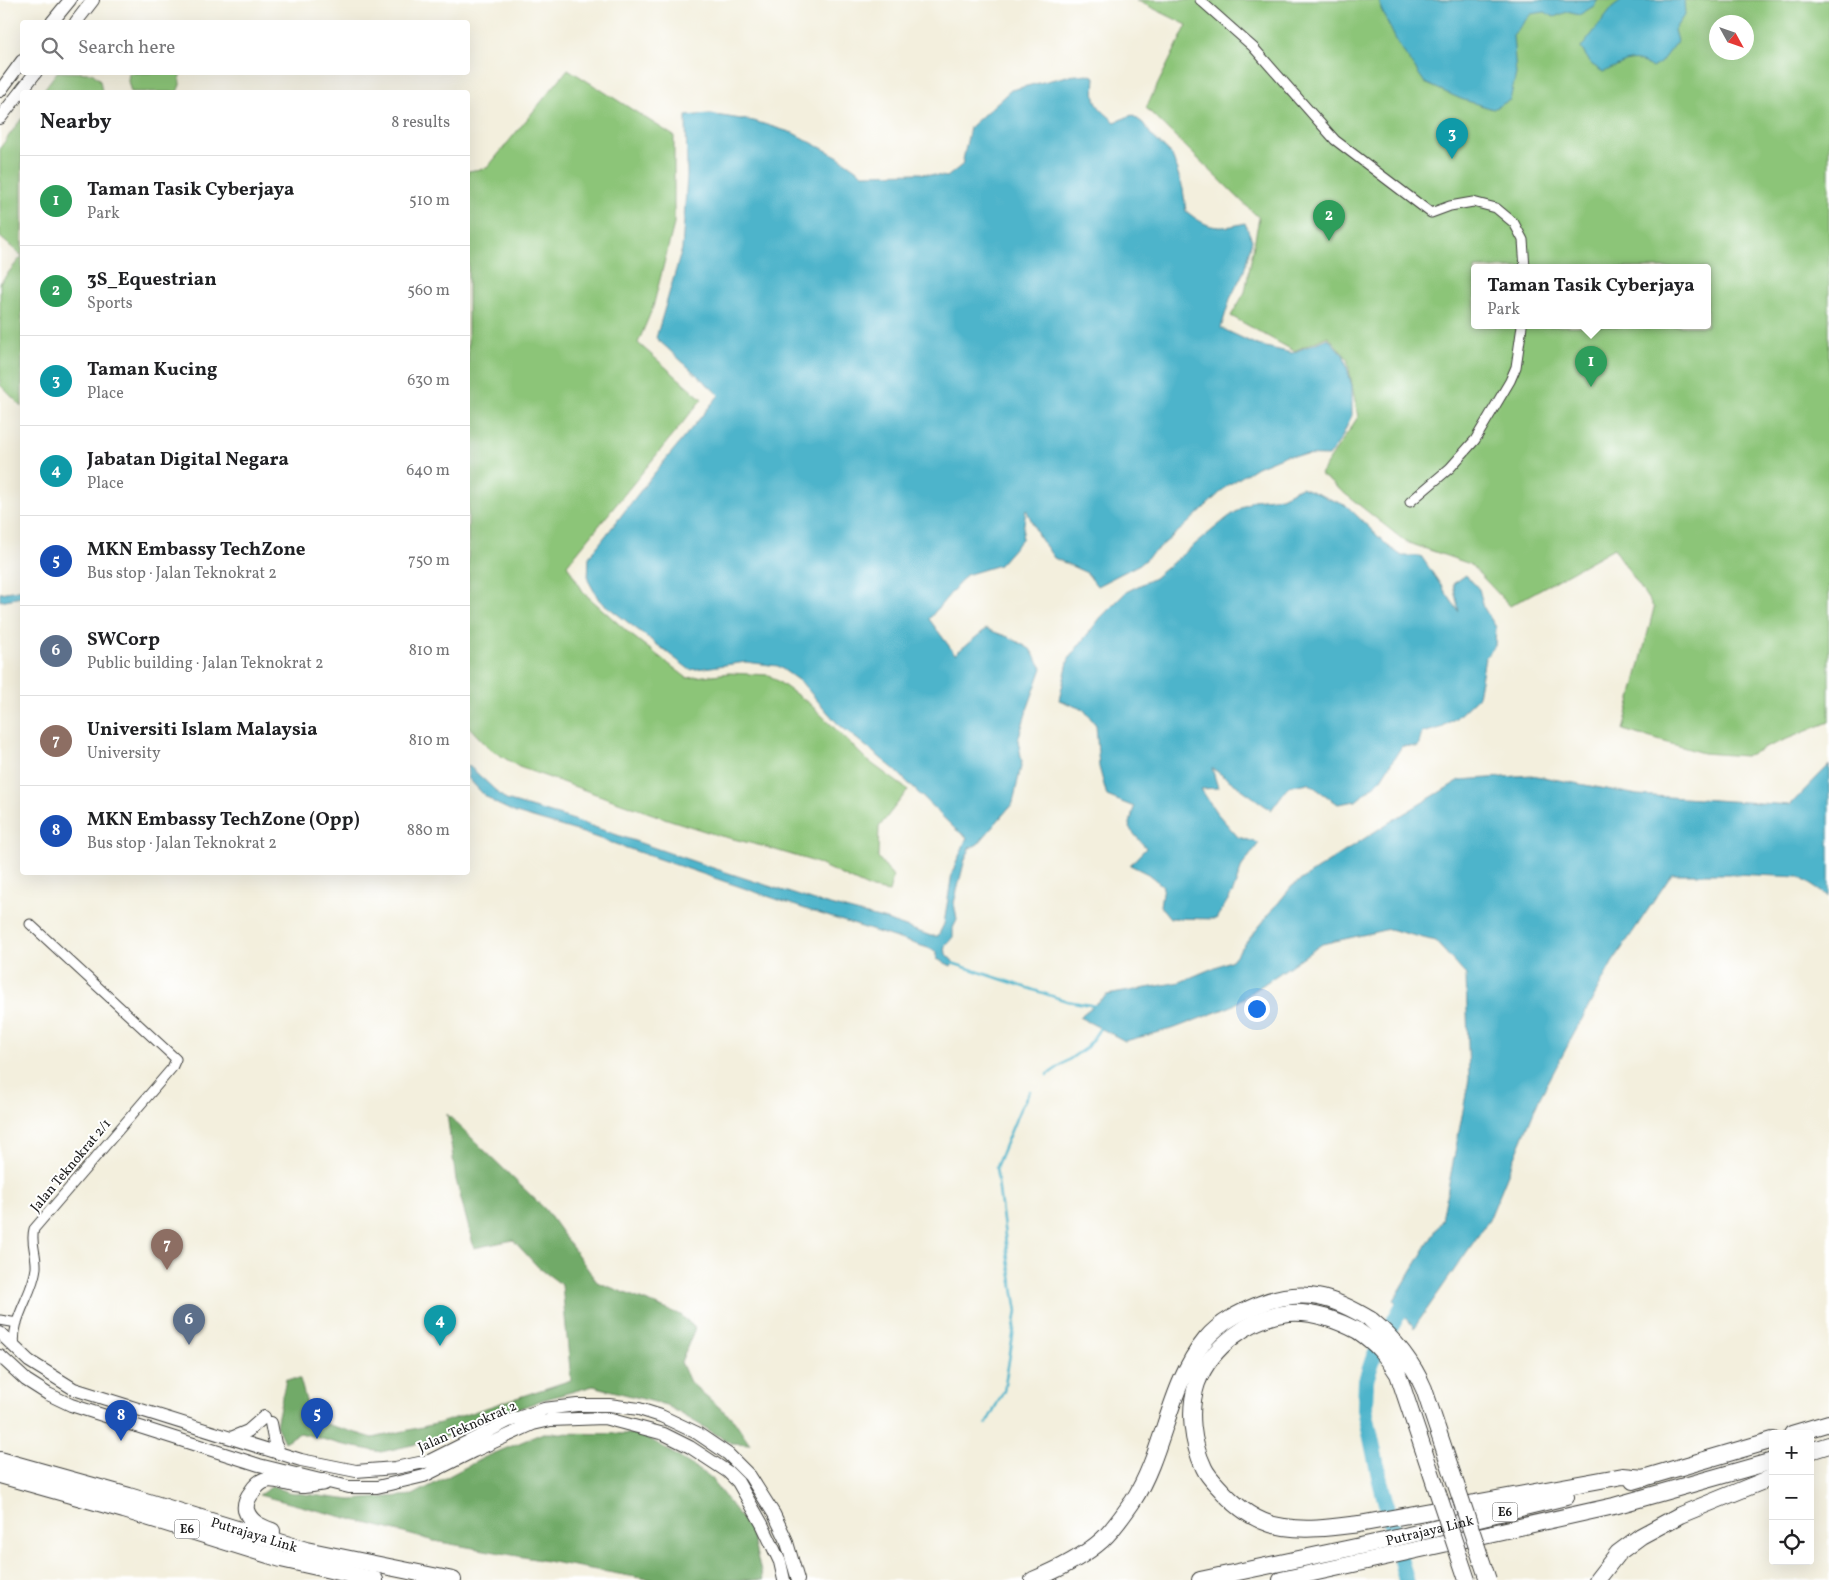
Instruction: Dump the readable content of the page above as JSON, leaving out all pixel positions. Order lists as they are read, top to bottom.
{
  "streets": {
    "highway": ["E6", "Putrajaya Link"],
    "main road": ["Jalan Teknokrat 2"],
    "street": ["Jalan Teknokrat 2/1"]
  },
  "crossings": [
    ["Jalan Teknokrat 2/1", "Jalan Teknokrat 2"]
  ],
  "north": "bottom right",
  "page": {
    "search": "Search here",
    "heading": ["Nearby", "8 results"],
    "pins": [
      "3",
      "2",
      "1",
      "7",
      "6",
      "4",
      "5",
      "8"
    ],
    "list": [
      {
        "mark": "1",
        "name": "Taman Tasik Cyberjaya",
        "note": "Park",
        "value": "510 m"
      },
      {
        "mark": "2",
        "name": "3S_Equestrian",
        "note": "Sports",
        "value": "560 m"
      },
      {
        "mark": "3",
        "name": "Taman Kucing",
        "note": "Place",
        "value": "630 m"
      },
      {
        "mark": "4",
        "name": "Jabatan Digital Negara",
        "note": "Place",
        "value": "640 m"
      },
      {
        "mark": "5",
        "name": "MKN Embassy TechZone",
        "note": "Bus stop · Jalan Teknokrat 2",
        "value": "750 m"
      },
      {
        "mark": "6",
        "name": "SWCorp",
        "note": "Public building · Jalan Teknokrat 2",
        "value": "810 m"
      },
      {
        "mark": "7",
        "name": "Universiti Islam Malaysia",
        "note": "University",
        "value": "810 m"
      },
      {
        "mark": "8",
        "name": "MKN Embassy TechZone (Opp)",
        "note": "Bus stop · Jalan Teknokrat 2",
        "value": "880 m"
      }
    ],
    "popup": ["Taman Tasik Cyberjaya", "Park"],
    "map_buttons": ["+", "−"]
  }
}
